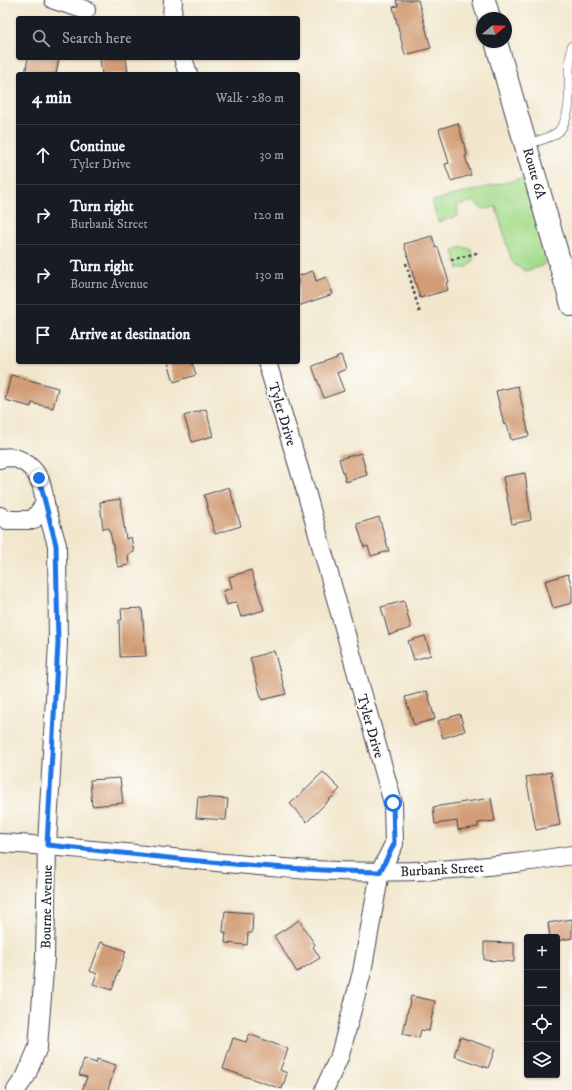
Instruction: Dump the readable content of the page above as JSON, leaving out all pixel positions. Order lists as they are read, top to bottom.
{
  "streets": {
    "main road": ["Route 6A"],
    "street": ["Tyler Drive", "Burbank Street", "Bourne Avenue"]
  },
  "crossings": [
    ["Tyler Drive", "Burbank Street"],
    ["Burbank Street", "Bourne Avenue"]
  ],
  "north": "right",
  "page": {
    "search": "Search here",
    "heading": ["4 min", "Walk · 280 m"],
    "list": [
      ["Continue", "Tyler Drive", "30 m"],
      ["Turn right", "Burbank Street", "120 m"],
      ["Turn right", "Bourne Avenue", "130 m"],
      "Arrive at destination"
    ],
    "map_buttons": ["+", "−"]
  }
}
